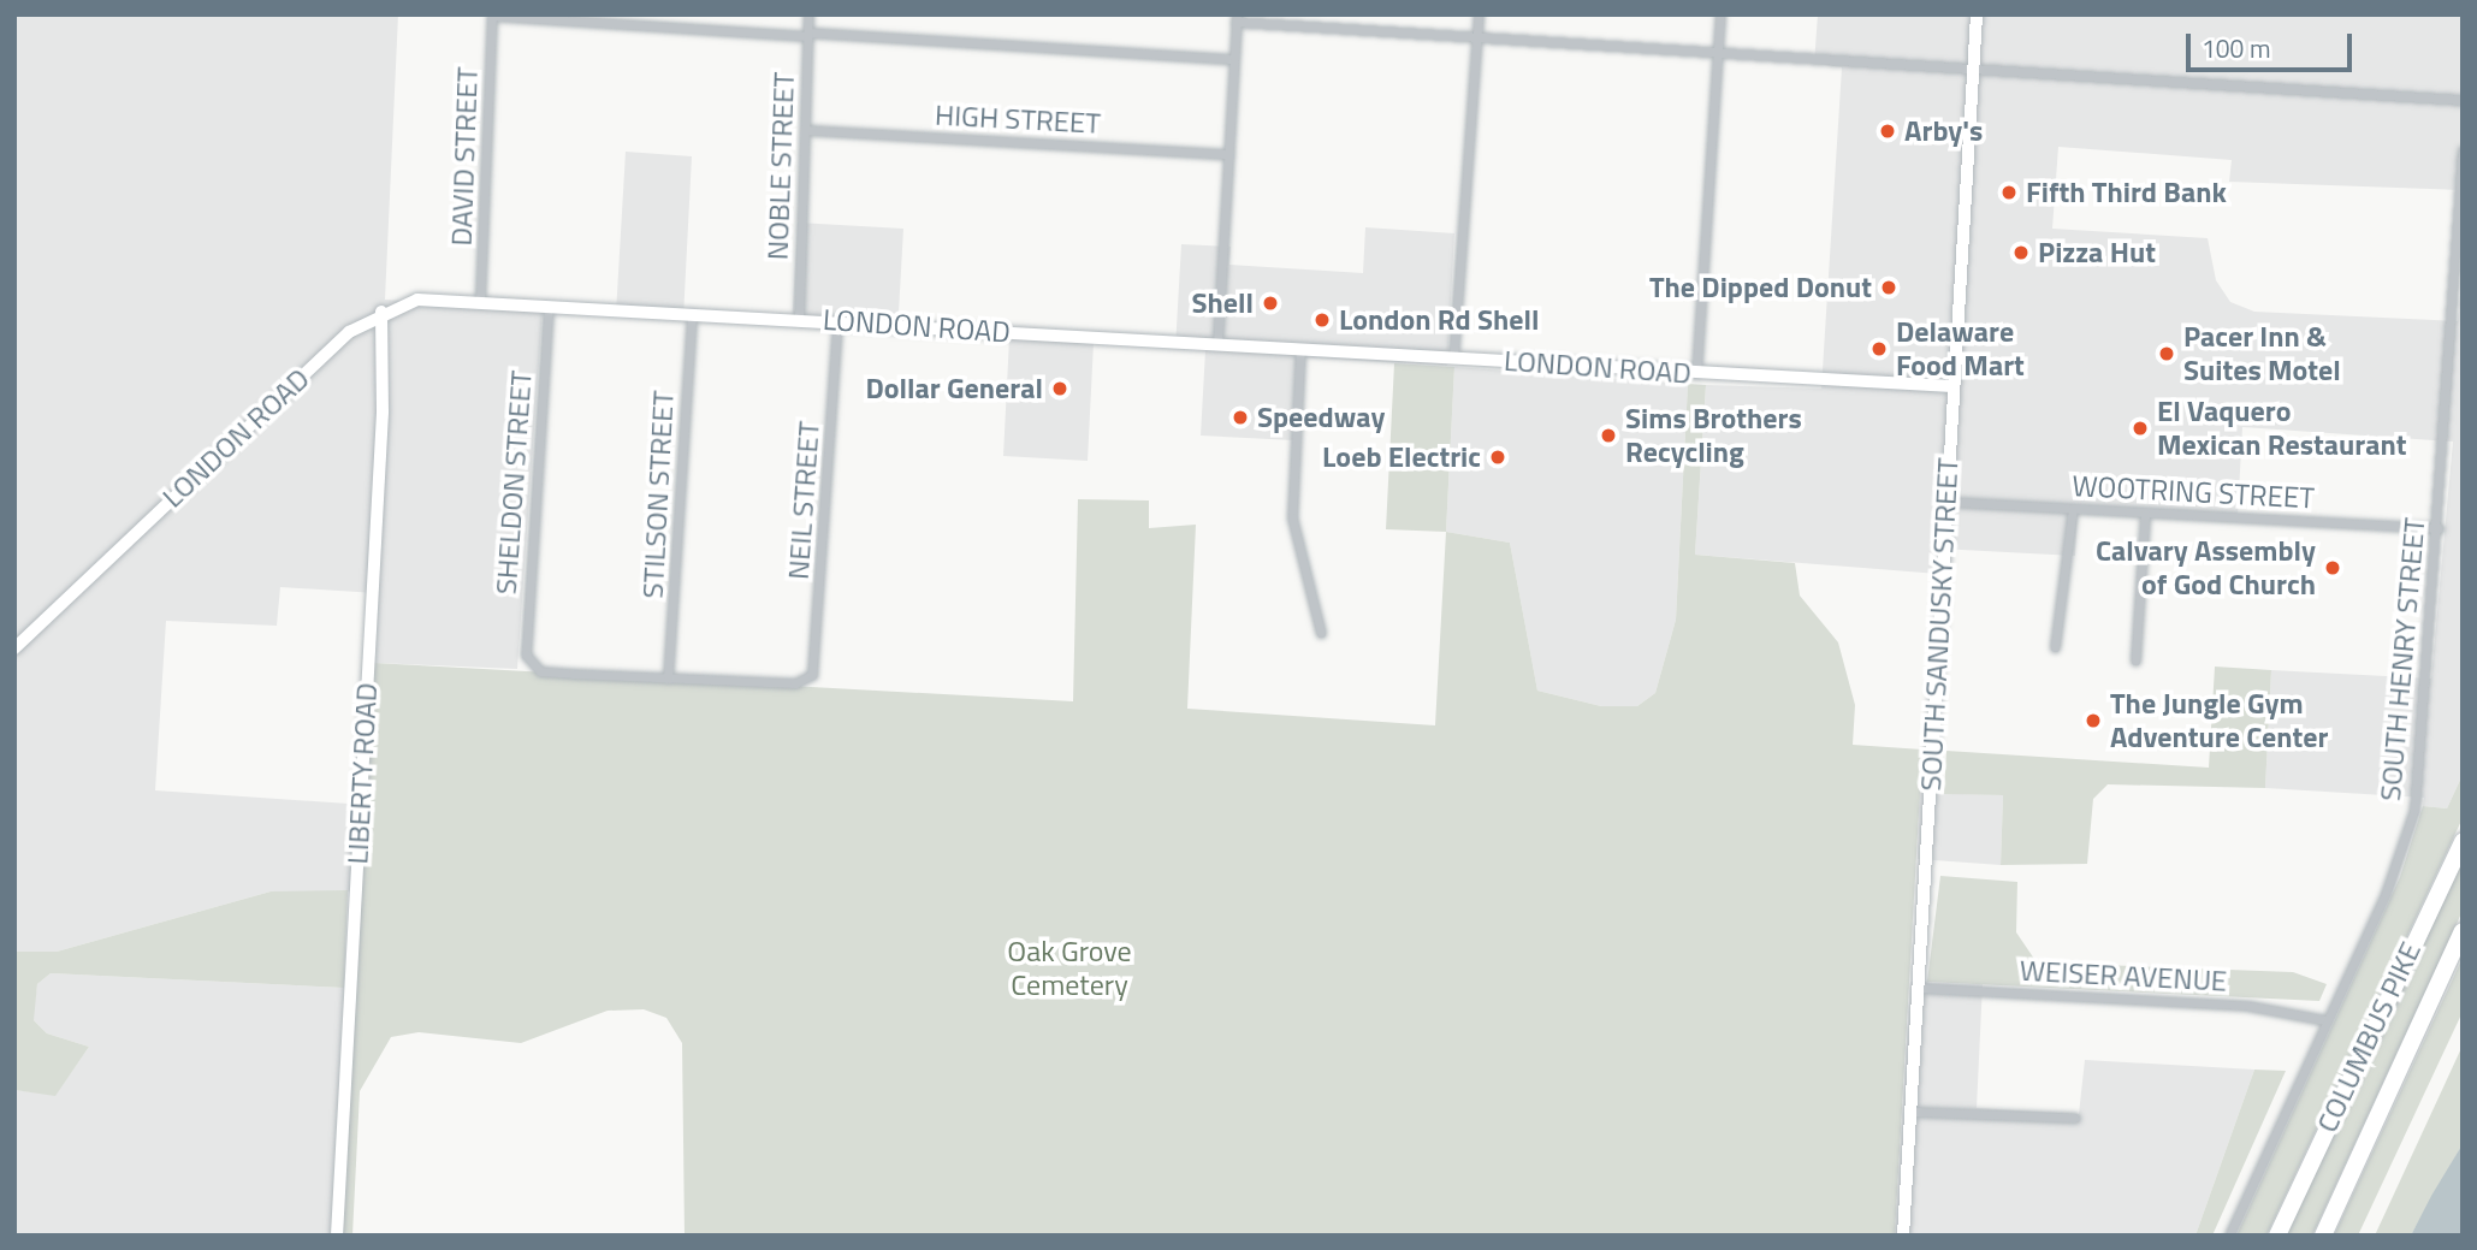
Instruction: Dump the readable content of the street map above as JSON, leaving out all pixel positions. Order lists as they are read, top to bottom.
{
  "streets": {
    "highway": ["COLUMBUS PIKE"],
    "street": [
      "HIGH STREET",
      "DAVID STREET",
      "NOBLE STREET",
      "LONDON ROAD",
      "SHELDON STREET",
      "WOOTRING STREET",
      "STILSON STREET",
      "NEIL STREET",
      "SOUTH SANDUSKY STREET",
      "SOUTH HENRY STREET",
      "LIBERTY ROAD",
      "WEISER AVENUE"
    ]
  },
  "crossings": [
    ["HIGH STREET", "NOBLE STREET"],
    ["DAVID STREET", "LONDON ROAD"],
    ["NOBLE STREET", "LONDON ROAD"],
    ["LONDON ROAD", "SHELDON STREET"],
    ["LONDON ROAD", "STILSON STREET"],
    ["LONDON ROAD", "NEIL STREET"],
    ["LONDON ROAD", "SOUTH SANDUSKY STREET"],
    ["LONDON ROAD", "LIBERTY ROAD"],
    ["SHELDON STREET", "STILSON STREET"],
    ["SHELDON STREET", "NEIL STREET"],
    ["WOOTRING STREET", "SOUTH SANDUSKY STREET"],
    ["WOOTRING STREET", "SOUTH HENRY STREET"],
    ["STILSON STREET", "NEIL STREET"],
    ["SOUTH SANDUSKY STREET", "WEISER AVENUE"],
    ["SOUTH HENRY STREET", "WEISER AVENUE"]
  ],
  "parks": ["Oak Grove Cemetery"],
  "places": [
    "Arby's",
    "Fifth Third Bank",
    "Pizza Hut",
    "The Dipped Donut",
    "Shell",
    "London Rd Shell",
    "Delaware Food Mart",
    "Pacer Inn & Suites Motel",
    "Dollar General",
    "Speedway",
    "El Vaquero Mexican Restaurant",
    "Sims Brothers Recycling",
    "Loeb Electric",
    "Calvary Assembly of God Church",
    "The Jungle Gym Adventure Center"
  ],
  "scale_bar": "100 m"
}
